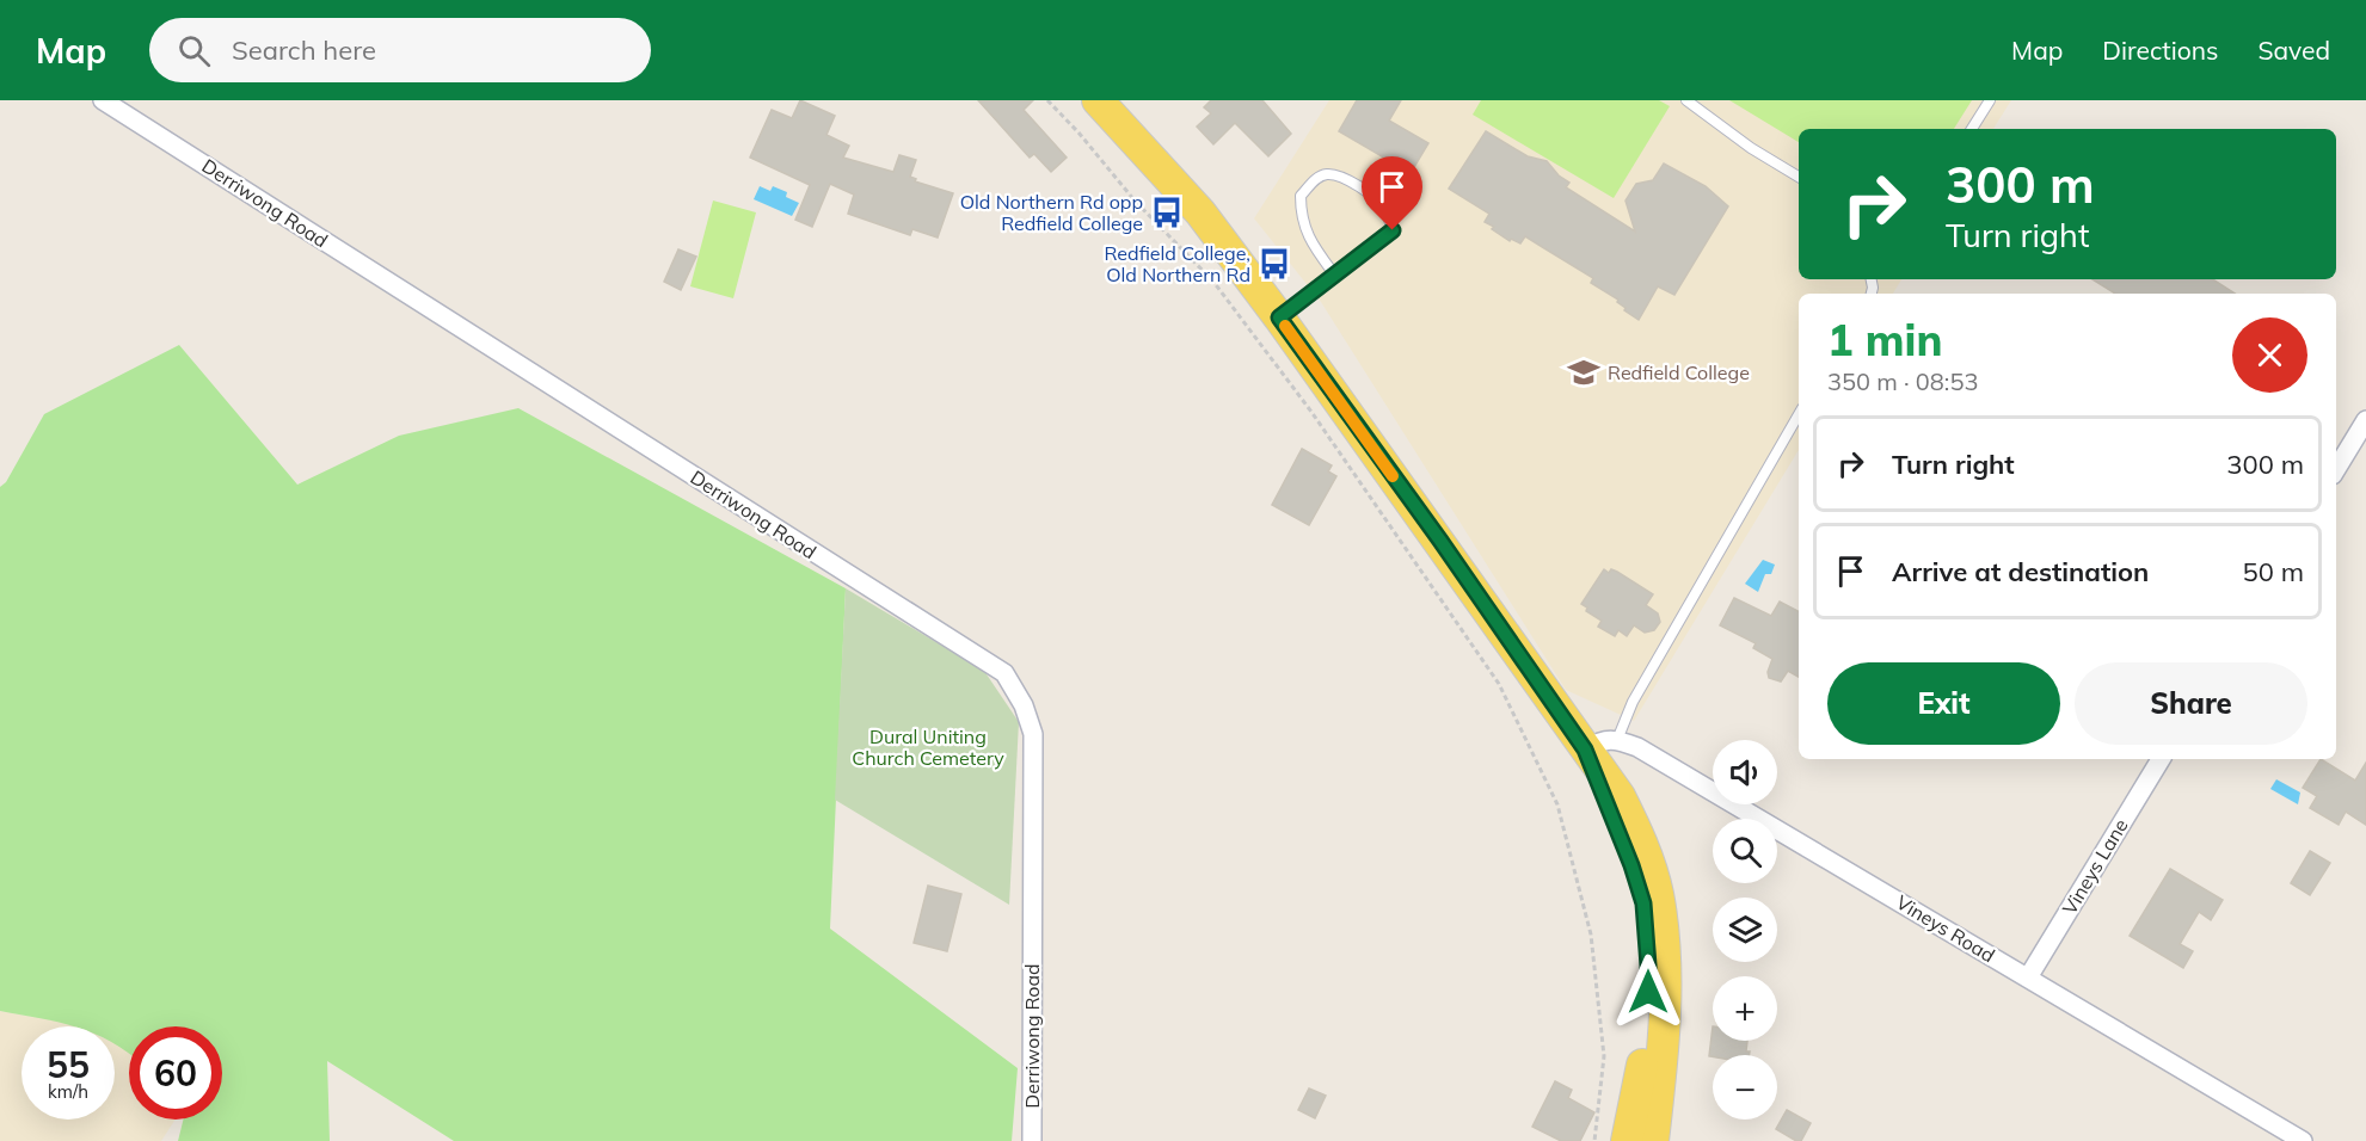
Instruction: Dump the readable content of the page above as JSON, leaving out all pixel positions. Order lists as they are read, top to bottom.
{
  "streets": {
    "street": ["Derriwong Road", "Vineys Lane", "Vineys Road"]
  },
  "crossings": [
    ["Vineys Lane", "Vineys Road"]
  ],
  "parks": ["Dural Uniting Church Cemetery"],
  "places": {
    "bus stop": ["Old Northern Rd opp Redfield College", "Redfield College, Old Northern Rd"],
    "school or university": ["Redfield College"]
  },
  "page": {
    "header": "Map",
    "search": "Search here",
    "nav": ["Map", "Directions", "Saved"],
    "turn": ["300 m", "Turn right"],
    "heading": ["1 min", "350 m · 08:53"],
    "list": [
      {
        "name": "Turn right",
        "value": "300 m"
      },
      {
        "name": "Arrive at destination",
        "value": "50 m"
      }
    ],
    "buttons": ["Exit", "Share"],
    "map_buttons": ["+", "−"],
    "speed": "55 km/h",
    "limit": "60"
  }
}
